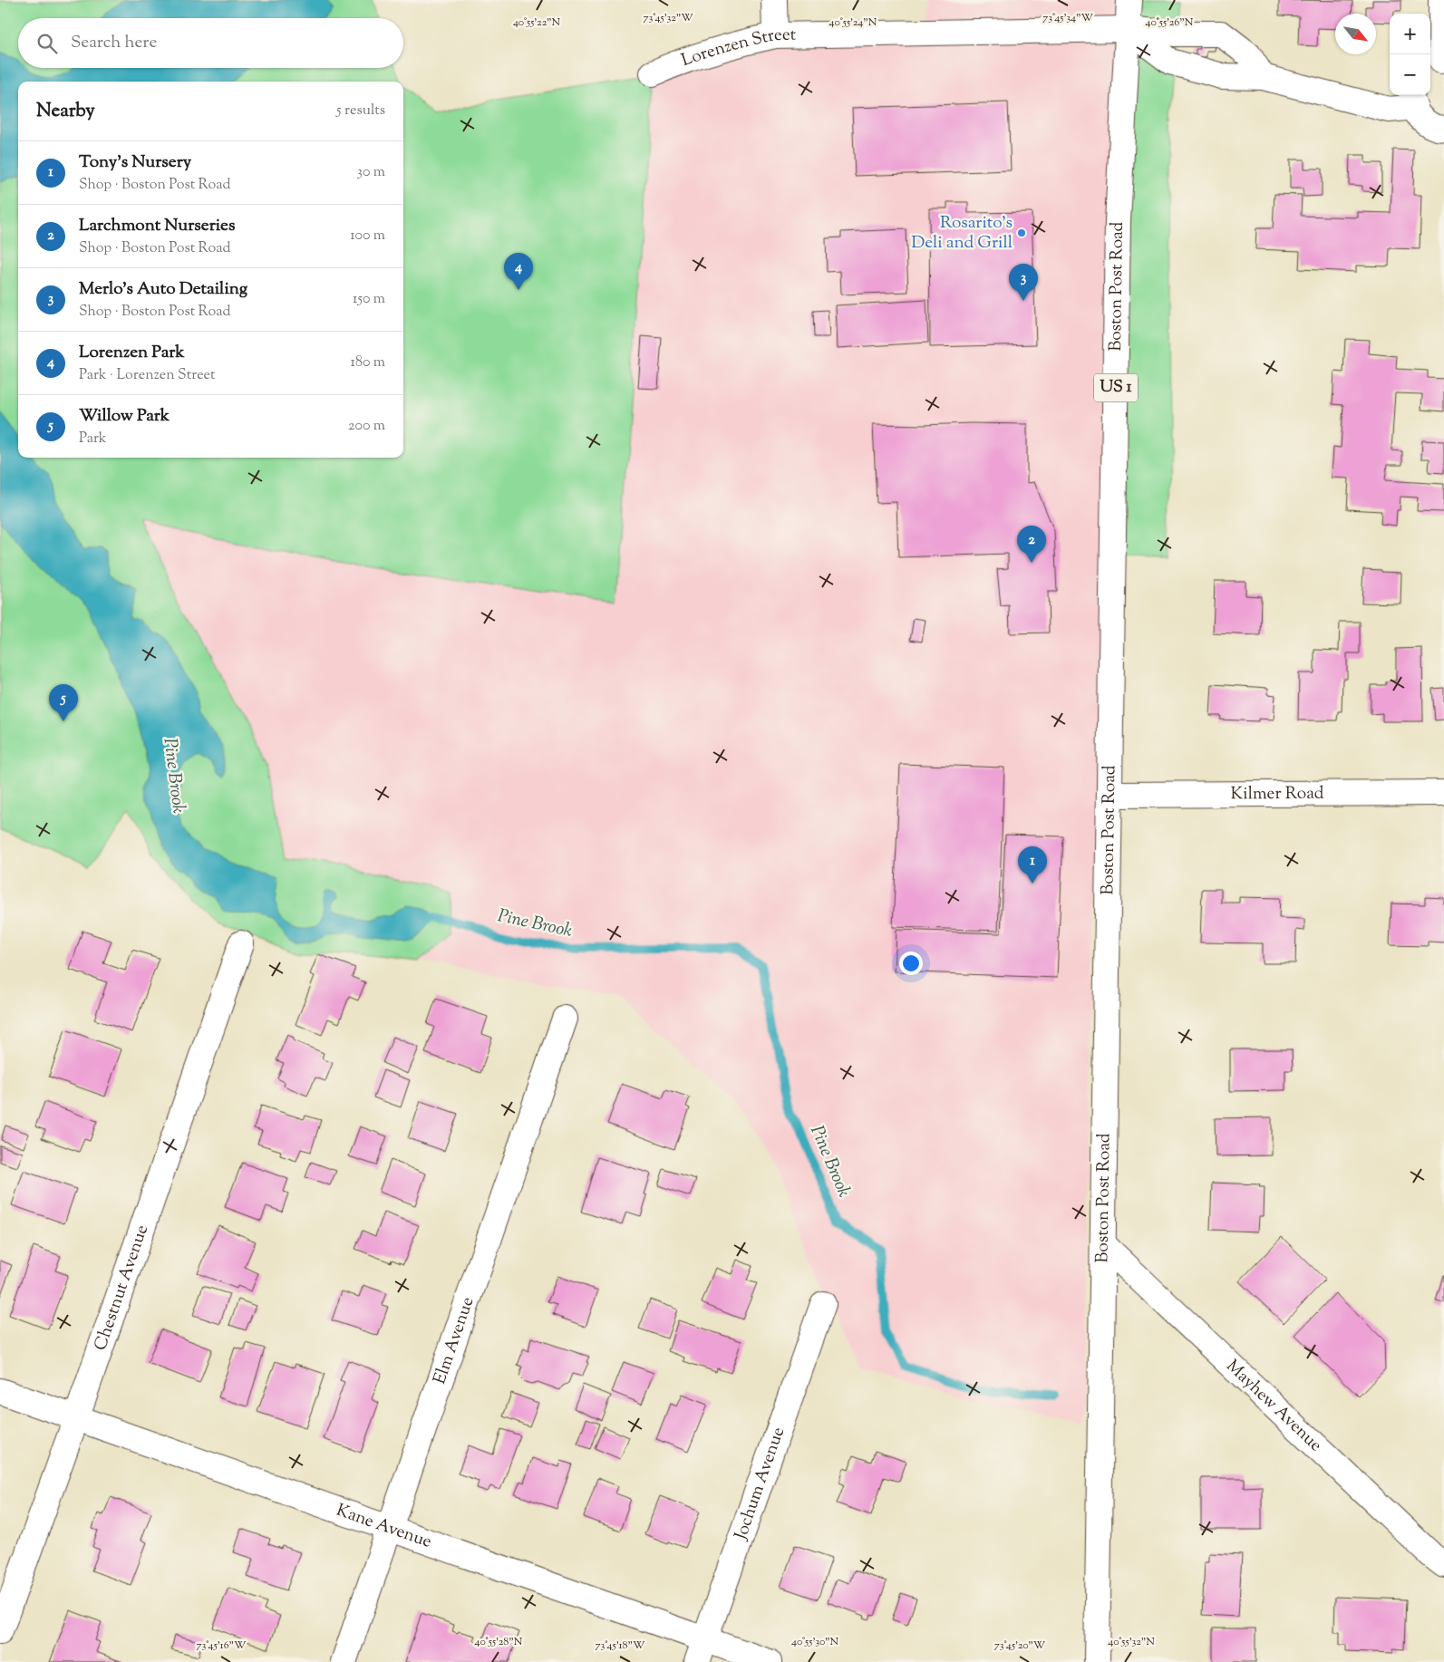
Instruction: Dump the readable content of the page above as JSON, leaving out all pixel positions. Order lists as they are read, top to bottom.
{
  "streets": {
    "street": [
      "Lorenzen Street",
      "Boston Post Road",
      "US 1",
      "Kilmer Road",
      "Chestnut Avenue",
      "Elm Avenue",
      "Mayhew Avenue",
      "Jochum Avenue",
      "Kane Avenue"
    ]
  },
  "crossings": [
    ["Lorenzen Street", "Boston Post Road"],
    ["Boston Post Road", "Kilmer Road"],
    ["Boston Post Road", "Mayhew Avenue"],
    ["Chestnut Avenue", "Kane Avenue"],
    ["Elm Avenue", "Kane Avenue"],
    ["Jochum Avenue", "Kane Avenue"]
  ],
  "water": ["Pine Brook"],
  "places": ["Rosarito's Deli and Grill"],
  "north": "bottom right",
  "page": {
    "map_buttons": ["+", "−"],
    "search": "Search here",
    "heading": ["Nearby", "5 results"],
    "list": [
      {
        "mark": "1",
        "name": "Tony's Nursery",
        "note": "Shop · Boston Post Road",
        "value": "30 m"
      },
      {
        "mark": "2",
        "name": "Larchmont Nurseries",
        "note": "Shop · Boston Post Road",
        "value": "100 m"
      },
      {
        "mark": "3",
        "name": "Merlo's Auto Detailing",
        "note": "Shop · Boston Post Road",
        "value": "150 m"
      },
      {
        "mark": "4",
        "name": "Lorenzen Park",
        "note": "Park · Lorenzen Street",
        "value": "180 m"
      },
      {
        "mark": "5",
        "name": "Willow Park",
        "note": "Park",
        "value": "200 m"
      }
    ],
    "pins": [
      "4",
      "3",
      "2",
      "5",
      "1"
    ]
  },
  "coordinates": [
    "73°45'32\"W",
    "73°45'34\"W",
    "40°55'26\"N",
    "40°55'22\"N",
    "40°55'24\"N",
    "40°55'28\"N",
    "40°55'30\"N",
    "40°55'32\"N",
    "73°45'16\"W",
    "73°45'18\"W",
    "73°45'20\"W"
  ]
}
